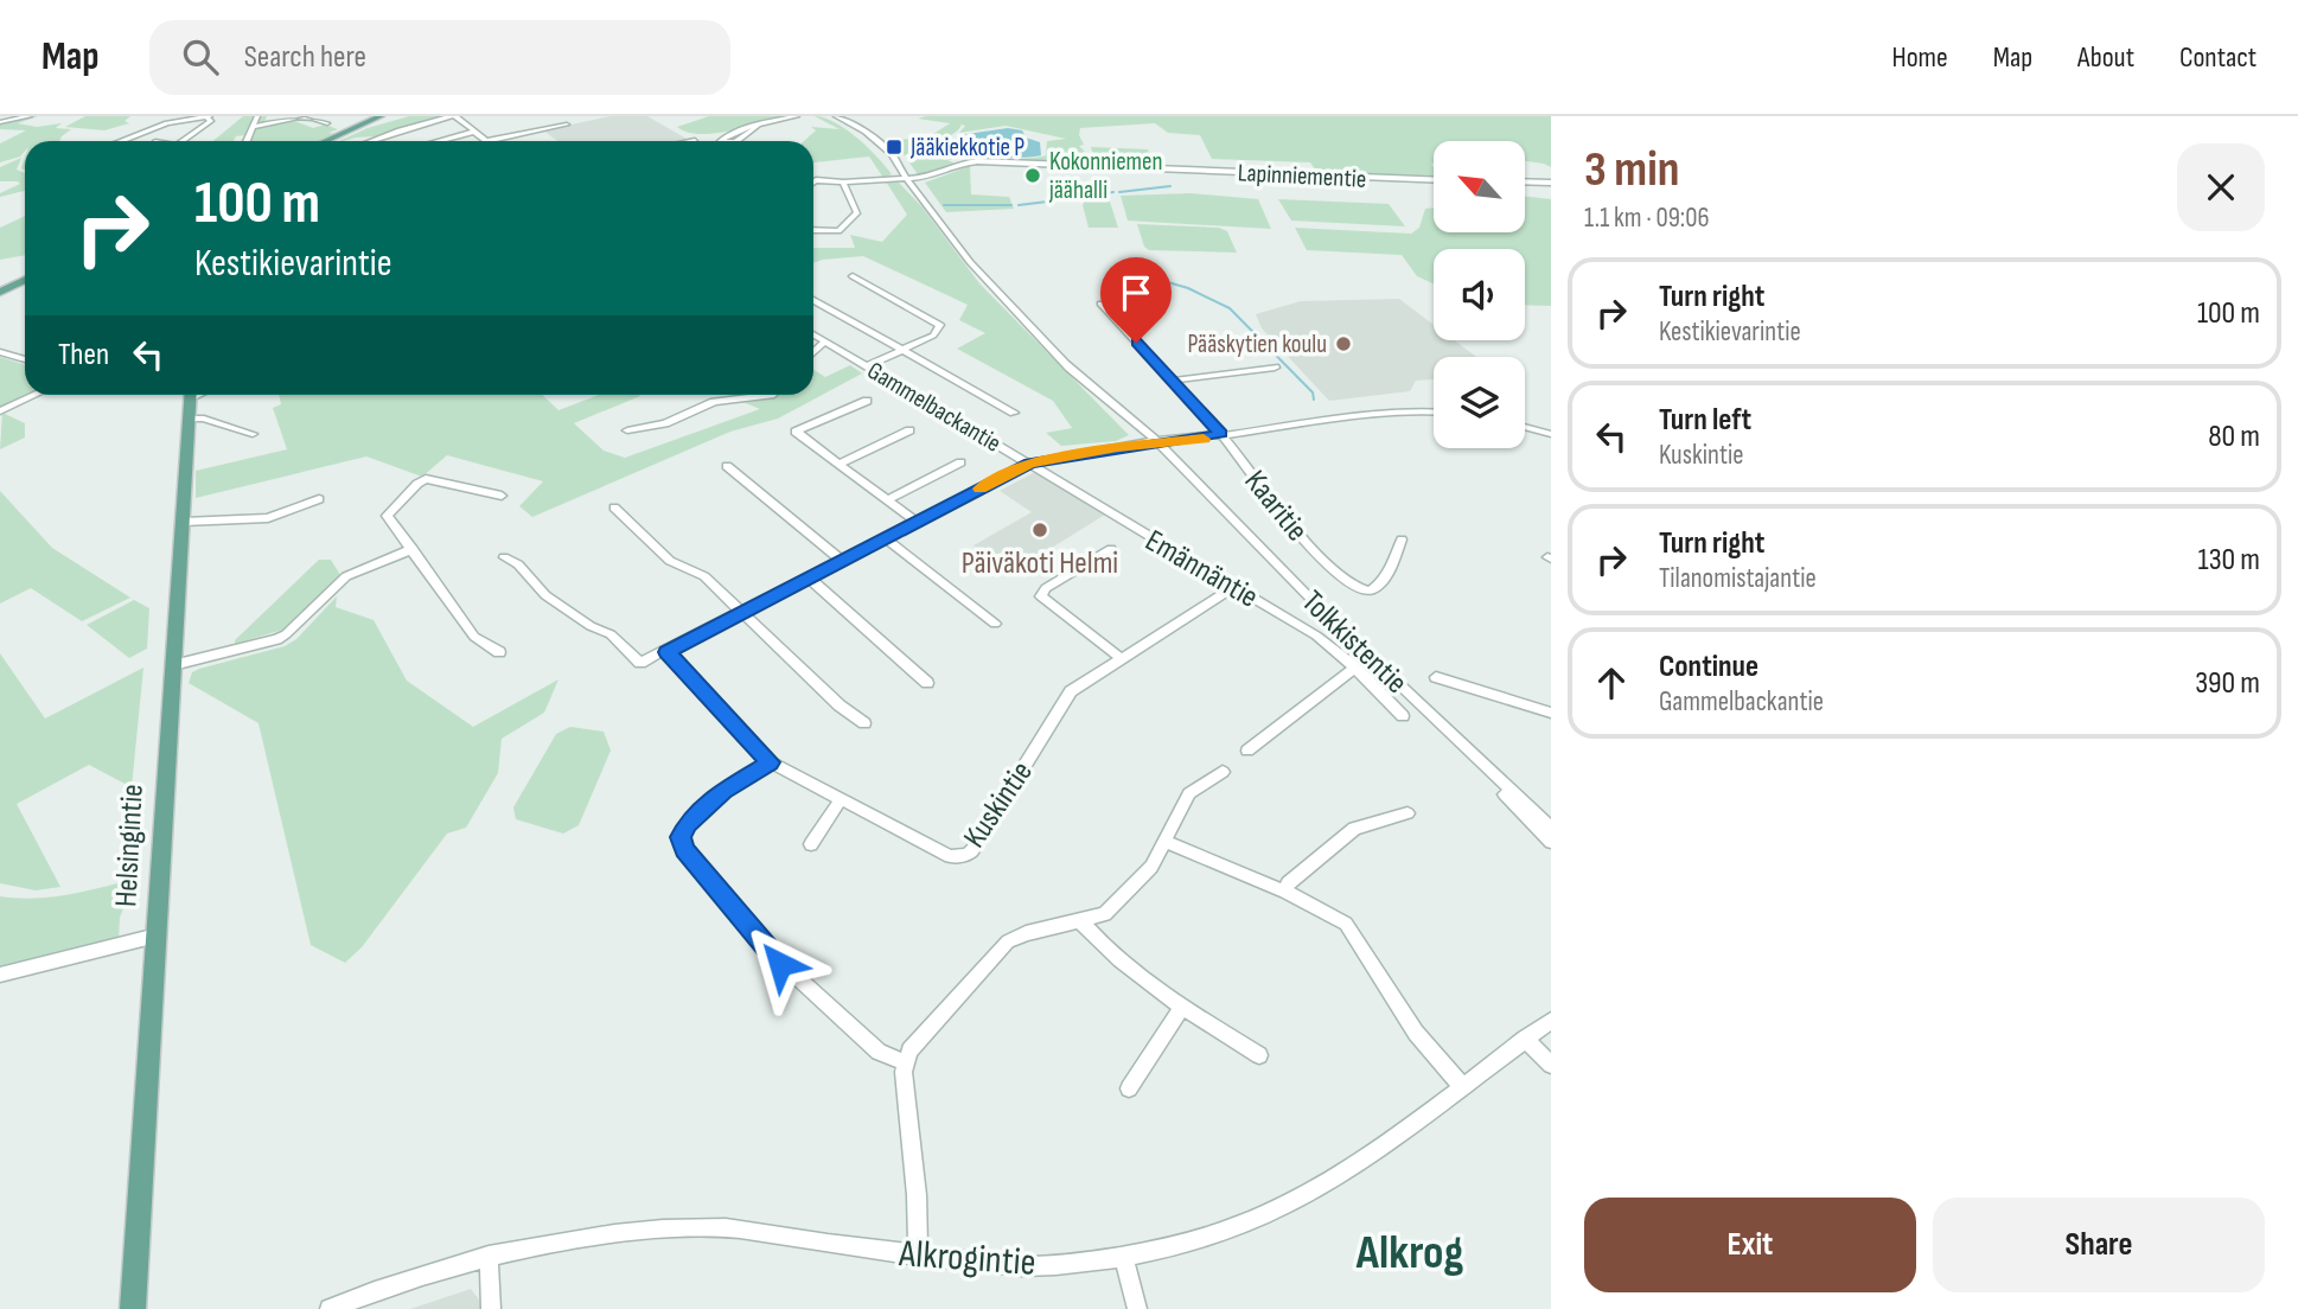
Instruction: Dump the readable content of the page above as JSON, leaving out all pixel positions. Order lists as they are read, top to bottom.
{
  "streets": {
    "main road": ["Helsingintie"],
    "street": [
      "Lapinniementie",
      "Gammelbackantie",
      "Kaaritie",
      "Emännäntie",
      "Tolkkistentie",
      "Kuskintie",
      "Alkrogintie"
    ]
  },
  "crossings": [
    ["Lapinniementie", "Tolkkistentie"],
    ["Gammelbackantie", "Kaaritie"],
    ["Gammelbackantie", "Emännäntie"],
    ["Gammelbackantie", "Tolkkistentie"],
    ["Emännäntie", "Kuskintie"]
  ],
  "districts": ["Alkrog"],
  "places": {
    "transit": ["Jääkiekkotie P"],
    "other": ["Kokonniemen jäähalli", "Pääskytien koulu", "Päiväkoti Helmi"]
  },
  "north": "top left",
  "page": {
    "header": "Map",
    "search": "Search here",
    "nav": [
      "Home",
      "Map",
      "About",
      "Contact"
    ],
    "heading": ["3 min", "1.1 km · 09:06"],
    "turn": ["100 m", "Kestikievarintie"],
    "list": [
      {
        "name": "Turn right",
        "note": "Kestikievarintie",
        "value": "100 m"
      },
      {
        "name": "Turn left",
        "note": "Kuskintie",
        "value": "80 m"
      },
      {
        "name": "Turn right",
        "note": "Tilanomistajantie",
        "value": "130 m"
      },
      {
        "name": "Continue",
        "note": "Gammelbackantie",
        "value": "390 m"
      }
    ],
    "then": "Then",
    "buttons": ["Exit", "Share"]
  }
}
